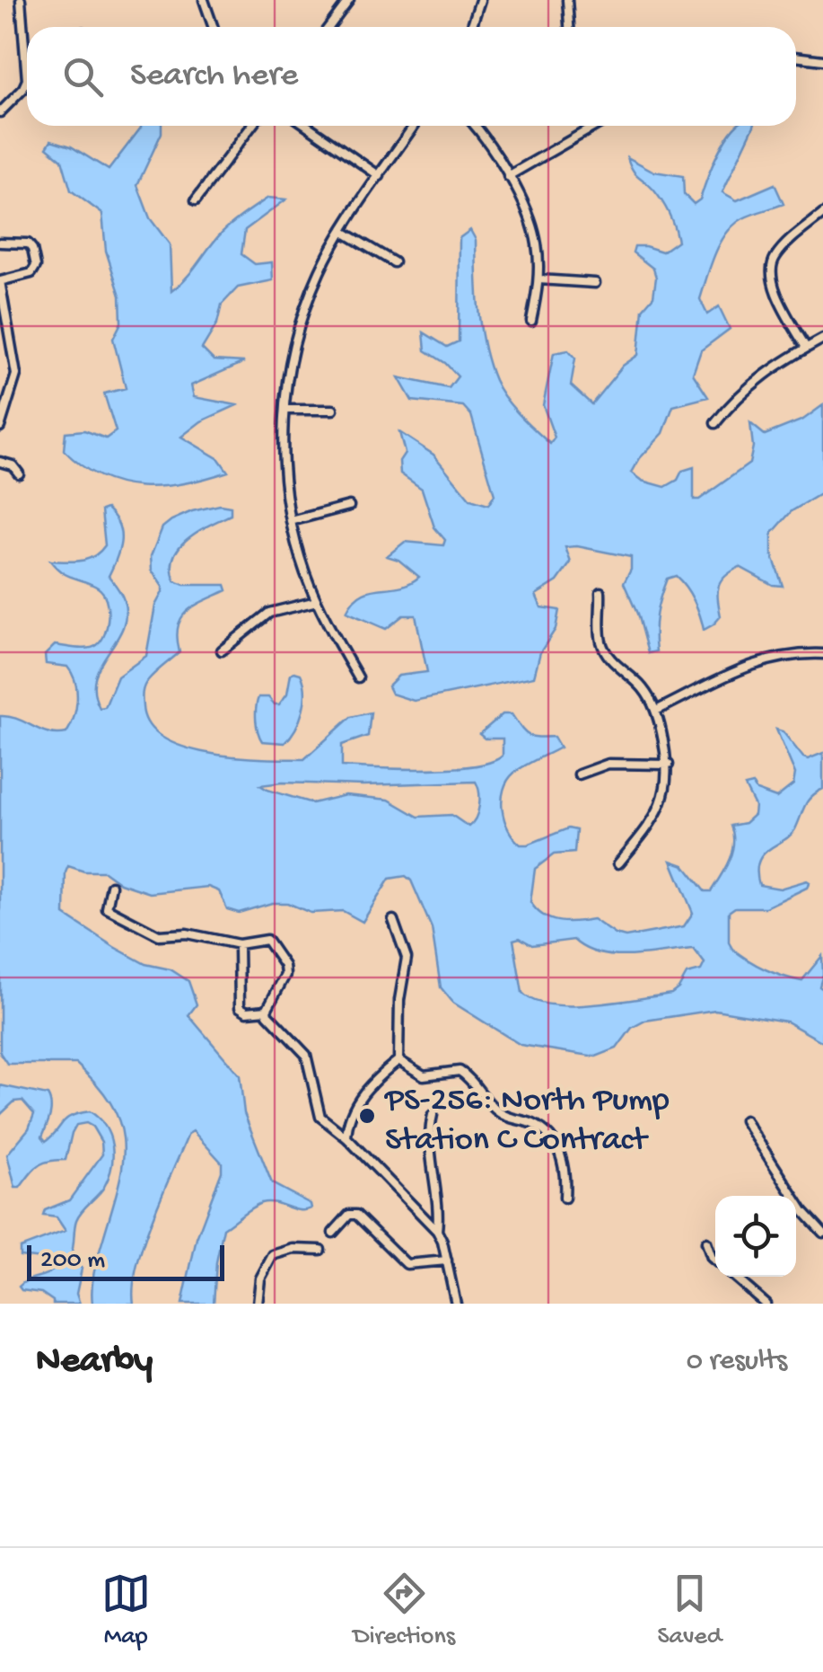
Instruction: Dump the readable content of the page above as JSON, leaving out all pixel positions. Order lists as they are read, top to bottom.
{
  "places": ["PS-256: North Pump Station C Contract"],
  "scale_bar": "200 m",
  "page": {
    "search": "Search here",
    "scale": "200 m",
    "heading": ["Nearby", "0 results"],
    "nav": ["Map", "Directions", "Saved"]
  }
}
